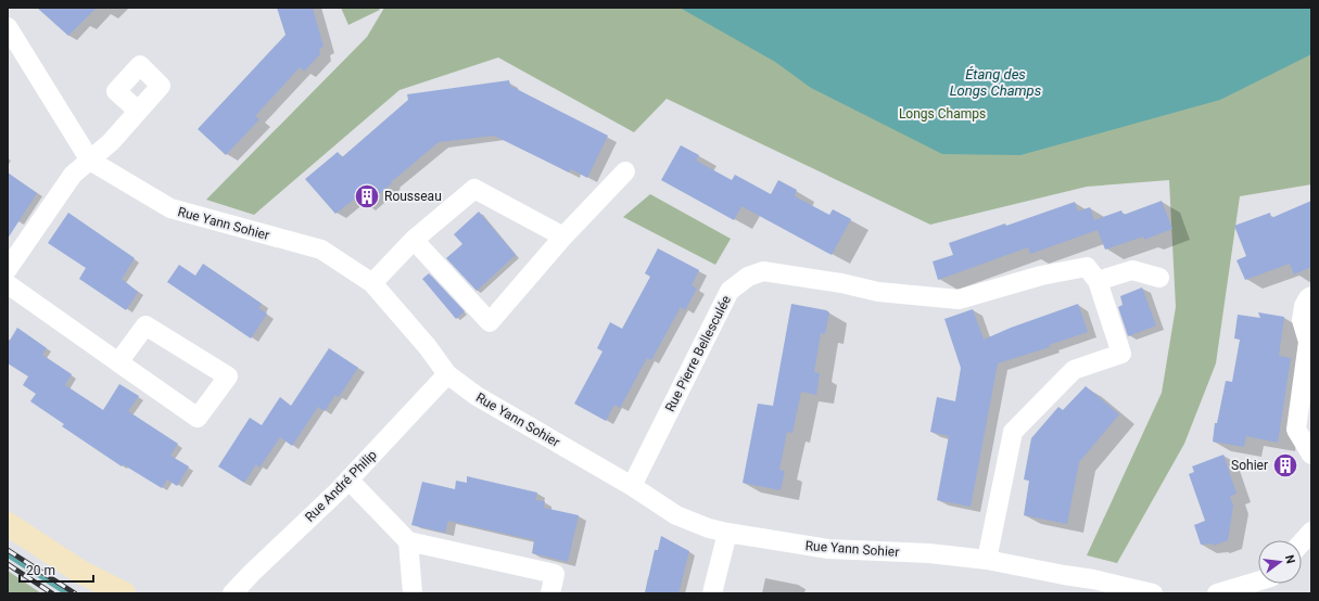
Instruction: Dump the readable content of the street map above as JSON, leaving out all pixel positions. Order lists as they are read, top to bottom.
{
  "streets": {
    "street": ["Rue Yann Sohier", "Rue Pierre Bellesculée", "Rue André Philip"]
  },
  "crossings": [
    ["Rue Yann Sohier", "Rue Pierre Bellesculée"],
    ["Rue Yann Sohier", "Rue André Philip"]
  ],
  "water": ["Étang des Longs Champs"],
  "parks": ["Longs Champs"],
  "places": {
    "building": ["Rousseau", "Sohier"]
  },
  "scale_bar": "20 m",
  "north": "right"
}
